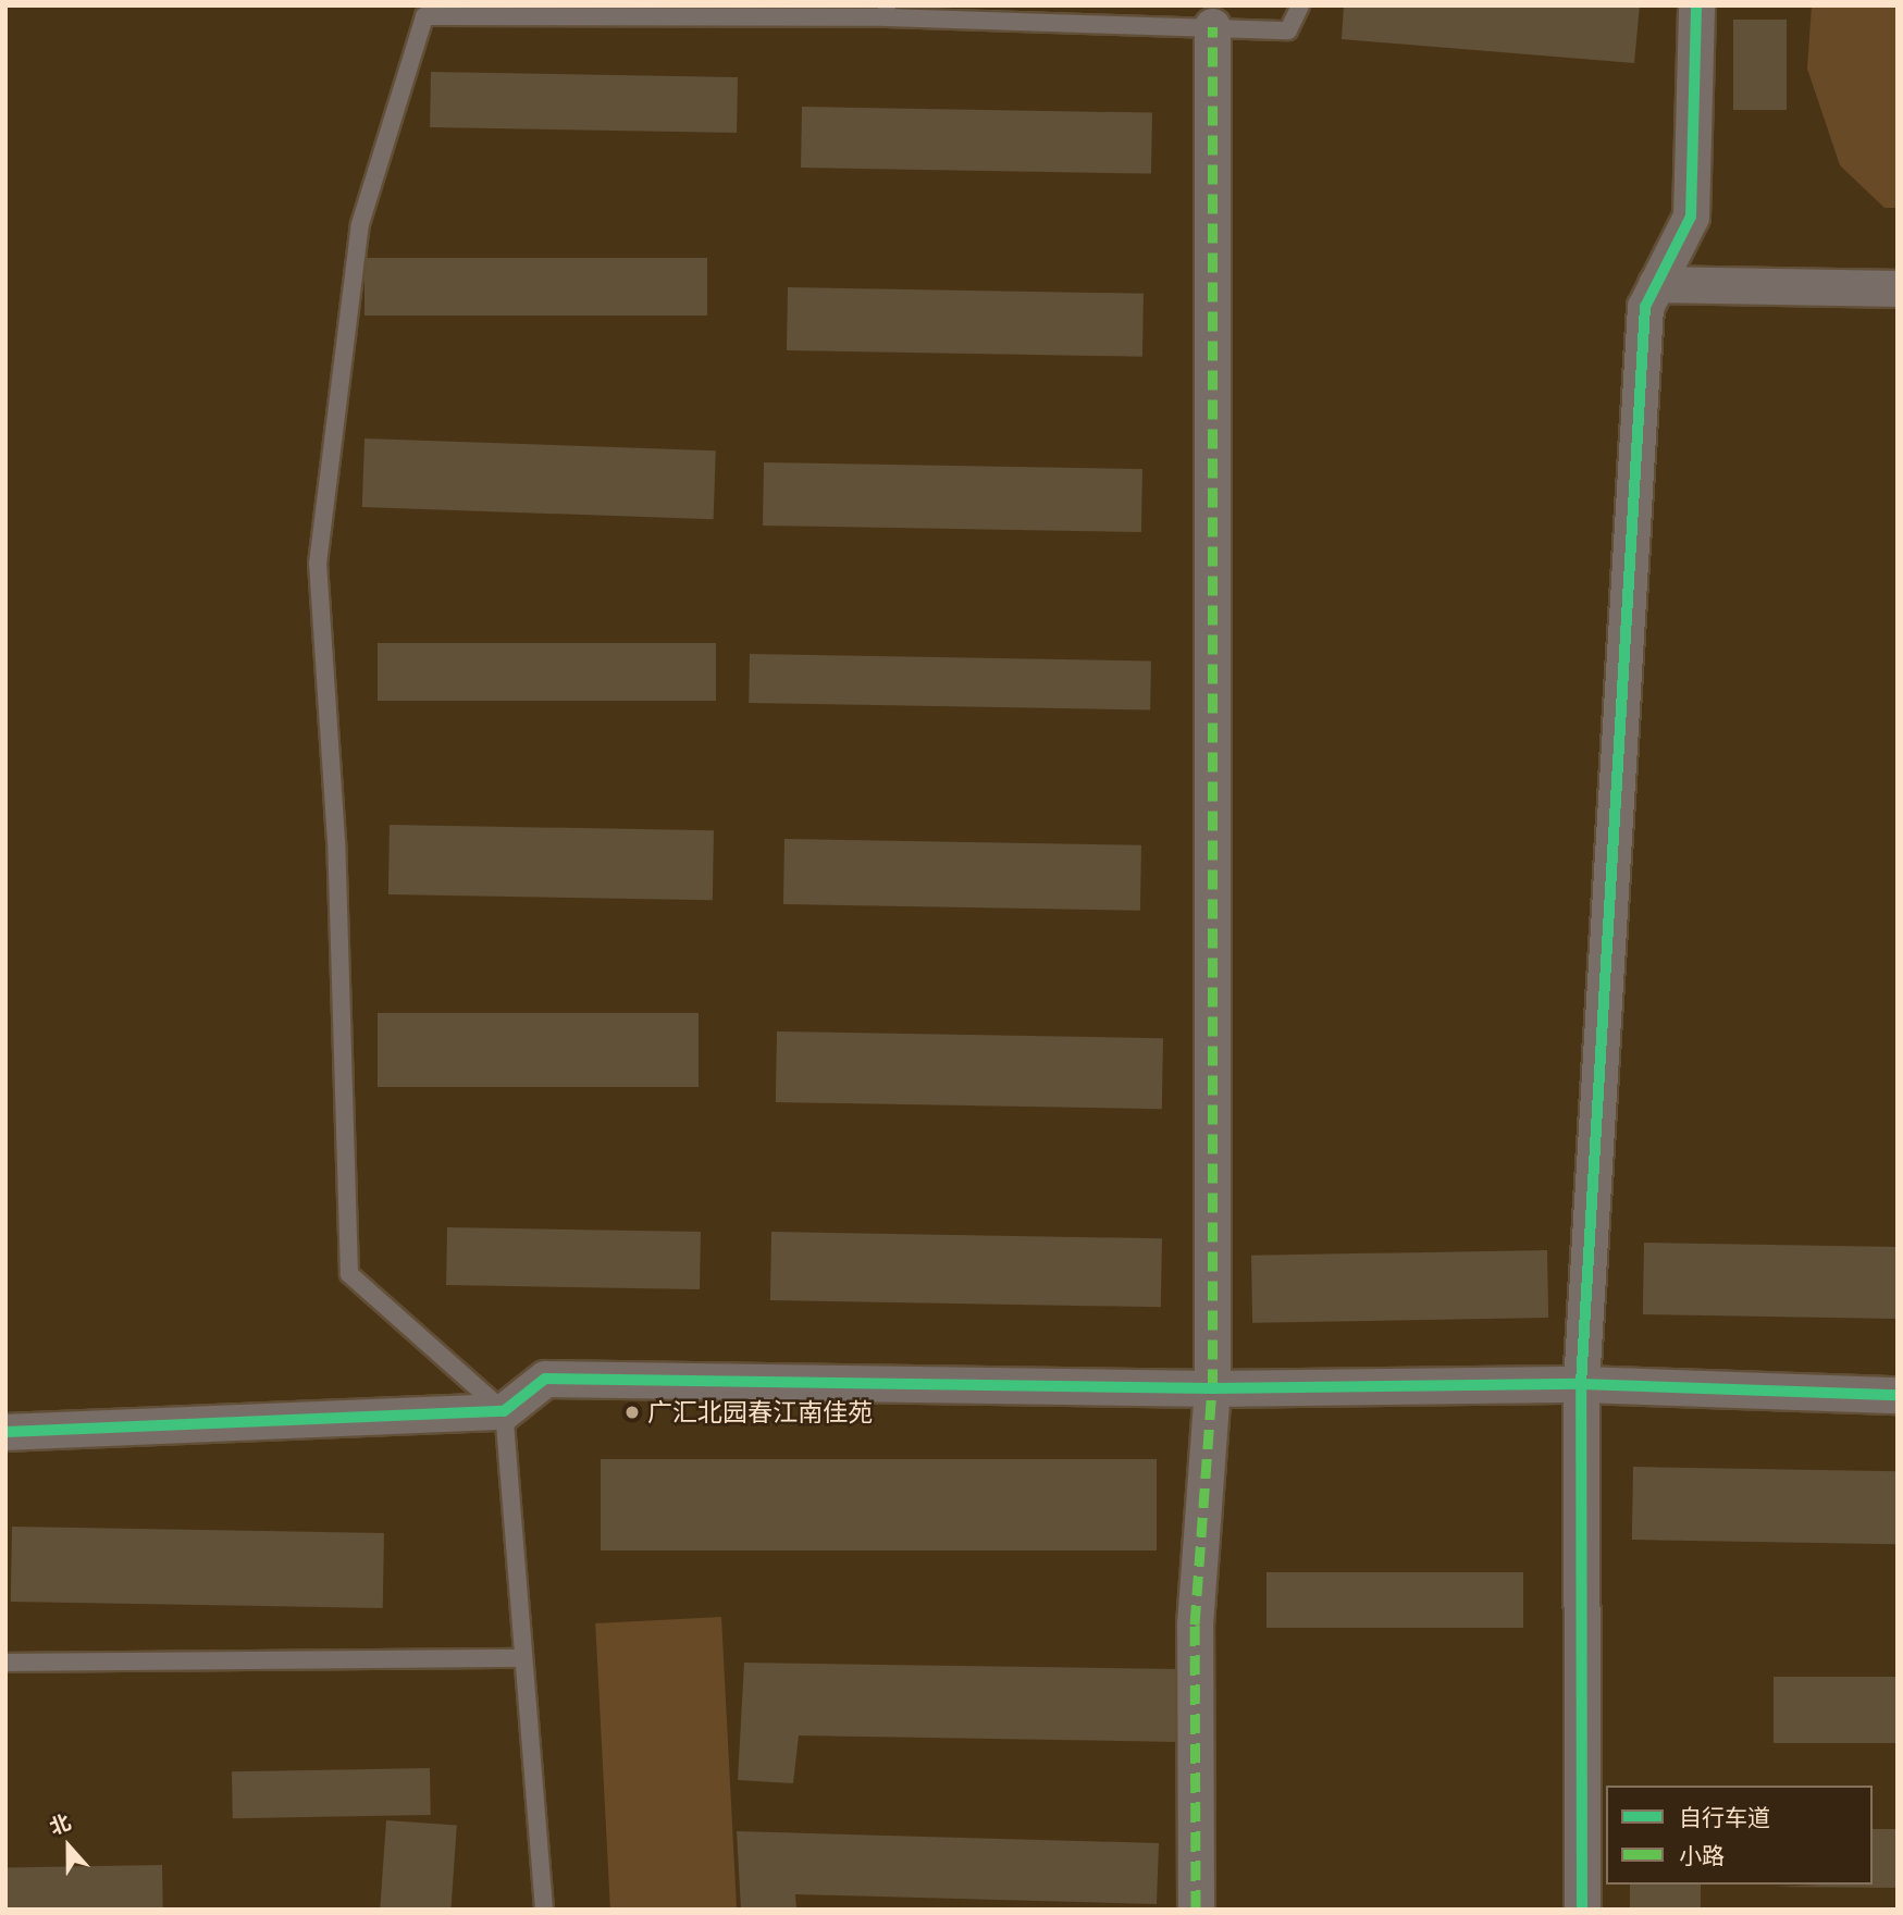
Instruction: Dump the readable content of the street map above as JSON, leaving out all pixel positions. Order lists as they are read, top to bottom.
{
  "places": ["广汇北园春江南佳苑"],
  "legend": ["自行车道", "小路"],
  "north": "top"
}
